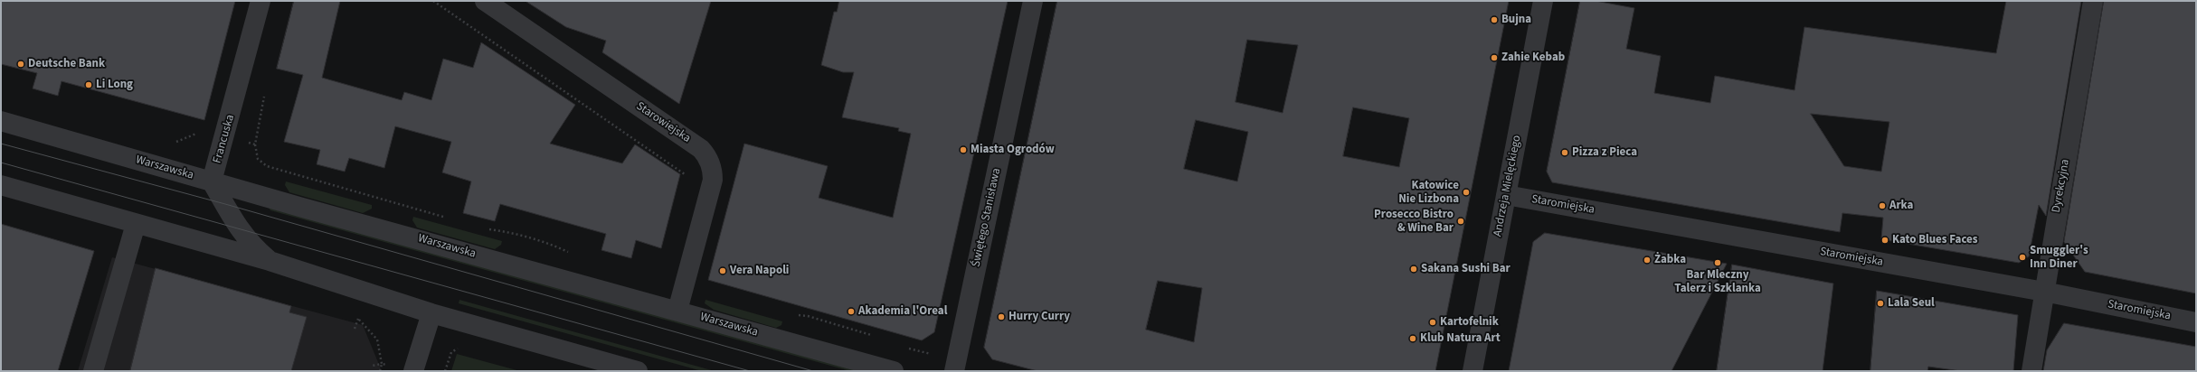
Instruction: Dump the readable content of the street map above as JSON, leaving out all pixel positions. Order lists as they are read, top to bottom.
{
  "streets": {
    "street": [
      "Starowiejska",
      "Francuska",
      "Warszawska",
      "Andrzeja Mielęckiego",
      "Dyrekcyjna",
      "Staromiejska",
      "Świętego Stanisława"
    ]
  },
  "crossings": [
    ["Starowiejska", "Warszawska"],
    ["Francuska", "Warszawska"],
    ["Andrzeja Mielęckiego", "Staromiejska"],
    ["Dyrekcyjna", "Staromiejska"]
  ],
  "places": [
    "Bujna",
    "Zahie Kebab",
    "Deutsche Bank",
    "Li Long",
    "Miasta Ogrodów",
    "Pizza z Pieca",
    "Katowice Nie Lizbona",
    "Arka",
    "Prosecco Bistro & Wine Bar",
    "Kato Blues Faces",
    "Smuggler's Inn Diner",
    "Żabka",
    "Bar Mleczny Talerz i Szklanka",
    "Sakana Sushi Bar",
    "Vera Napoli",
    "Lala Seul",
    "Akademia l'Oreal",
    "Hurry Curry",
    "Kartofelnik",
    "Klub Natura Art"
  ]
}
